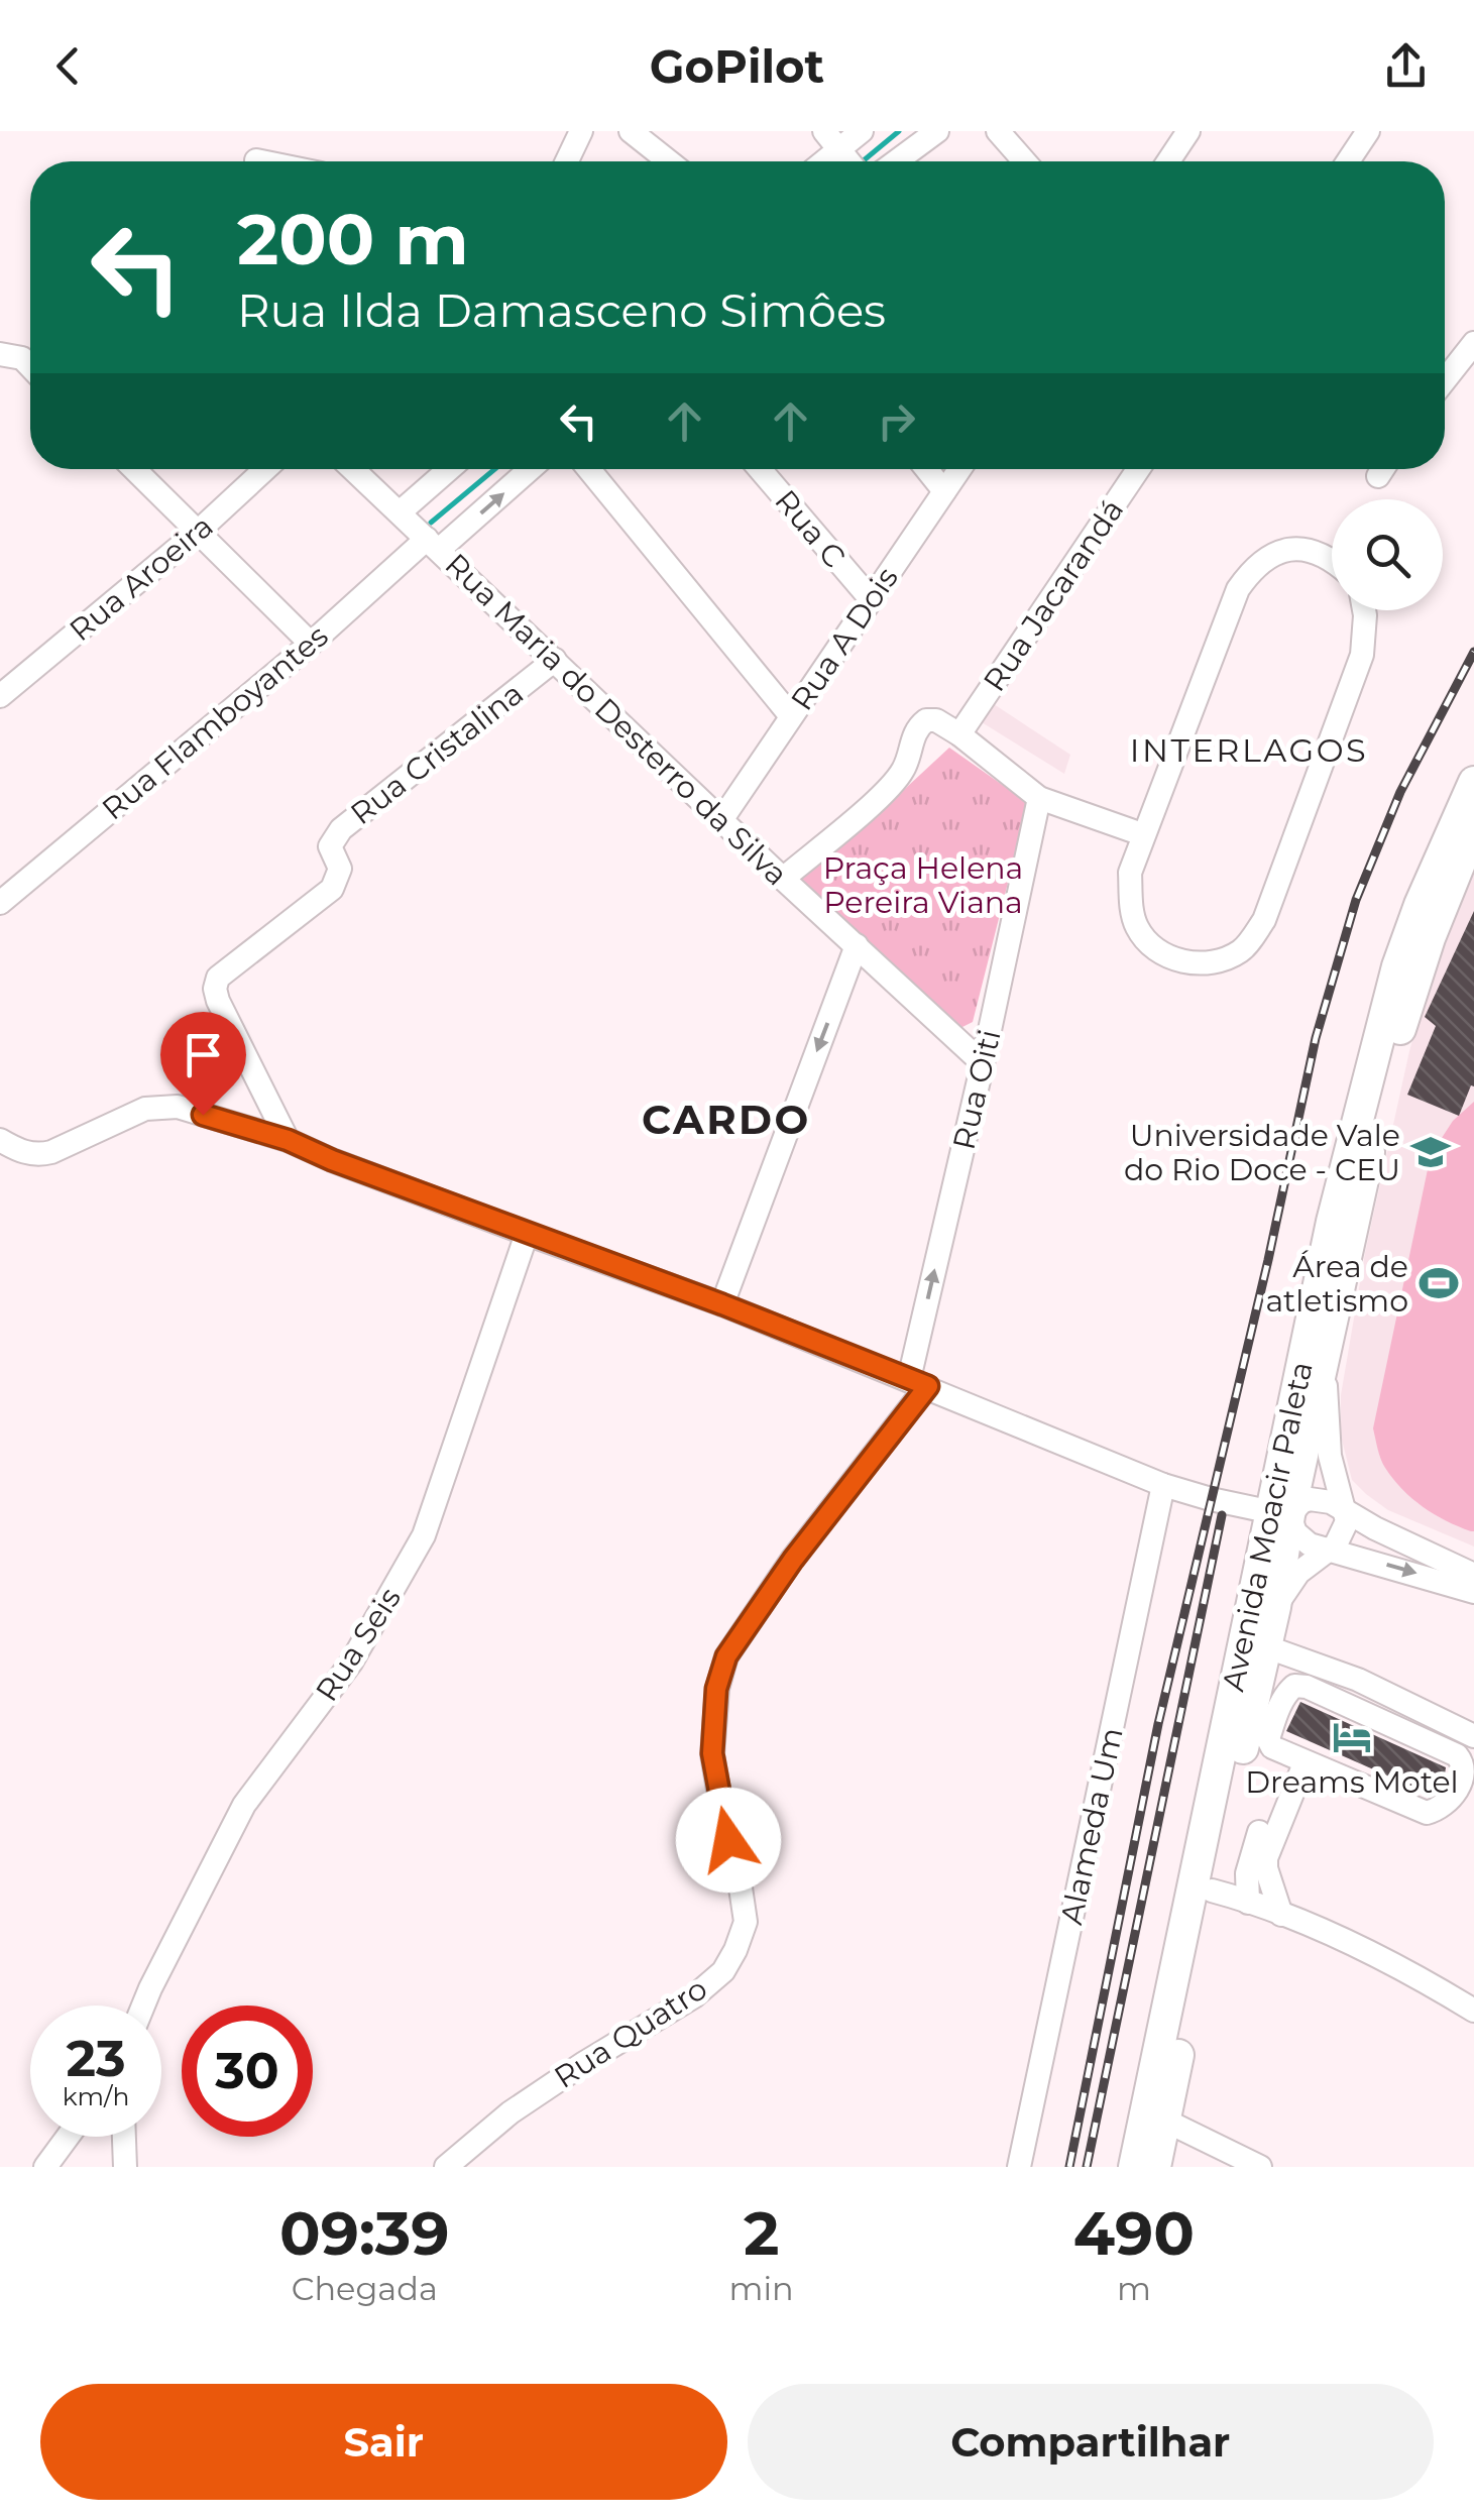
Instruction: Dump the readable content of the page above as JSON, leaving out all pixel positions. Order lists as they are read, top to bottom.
{
  "streets": {
    "main road": ["Avenida Moacir Paleta"],
    "street": [
      "Rua C",
      "Rua Aroeira",
      "Rua Jacarandá",
      "Rua A Dois",
      "Rua Maria do Desterro da Silva",
      "Rua Flamboyantes",
      "Rua Cristalina",
      "Rua Oiti",
      "Rua Seis",
      "Alameda Um",
      "Rua Quatro"
    ]
  },
  "crossings": [
    ["Rua C", "Rua A Dois"],
    ["Rua A Dois", "Rua Maria do Desterro da Silva"],
    ["Rua Maria do Desterro da Silva", "Rua Flamboyantes"],
    ["Rua Maria do Desterro da Silva", "Rua Cristalina"],
    ["Rua Maria do Desterro da Silva", "Rua Oiti"],
    ["Rua Oiti", "Rua Quatro"]
  ],
  "districts": ["INTERLAGOS", "CARDO"],
  "parks": ["Praça Helena Pereira Viana"],
  "places": {
    "school or university": ["Universidade Vale do Rio Doce - CEU"],
    "sports": ["Área de atletismo"],
    "hotel": ["Dreams Motel"]
  },
  "page": {
    "header": "GoPilot",
    "turn": ["200 m", "Rua Ilda Damasceno Simôes"],
    "speed": "23 km/h",
    "limit": "30",
    "eta": [
      "09:39",
      "Chegada",
      "2",
      "min",
      "490",
      "m"
    ],
    "buttons": ["Sair", "Compartilhar"]
  }
}
